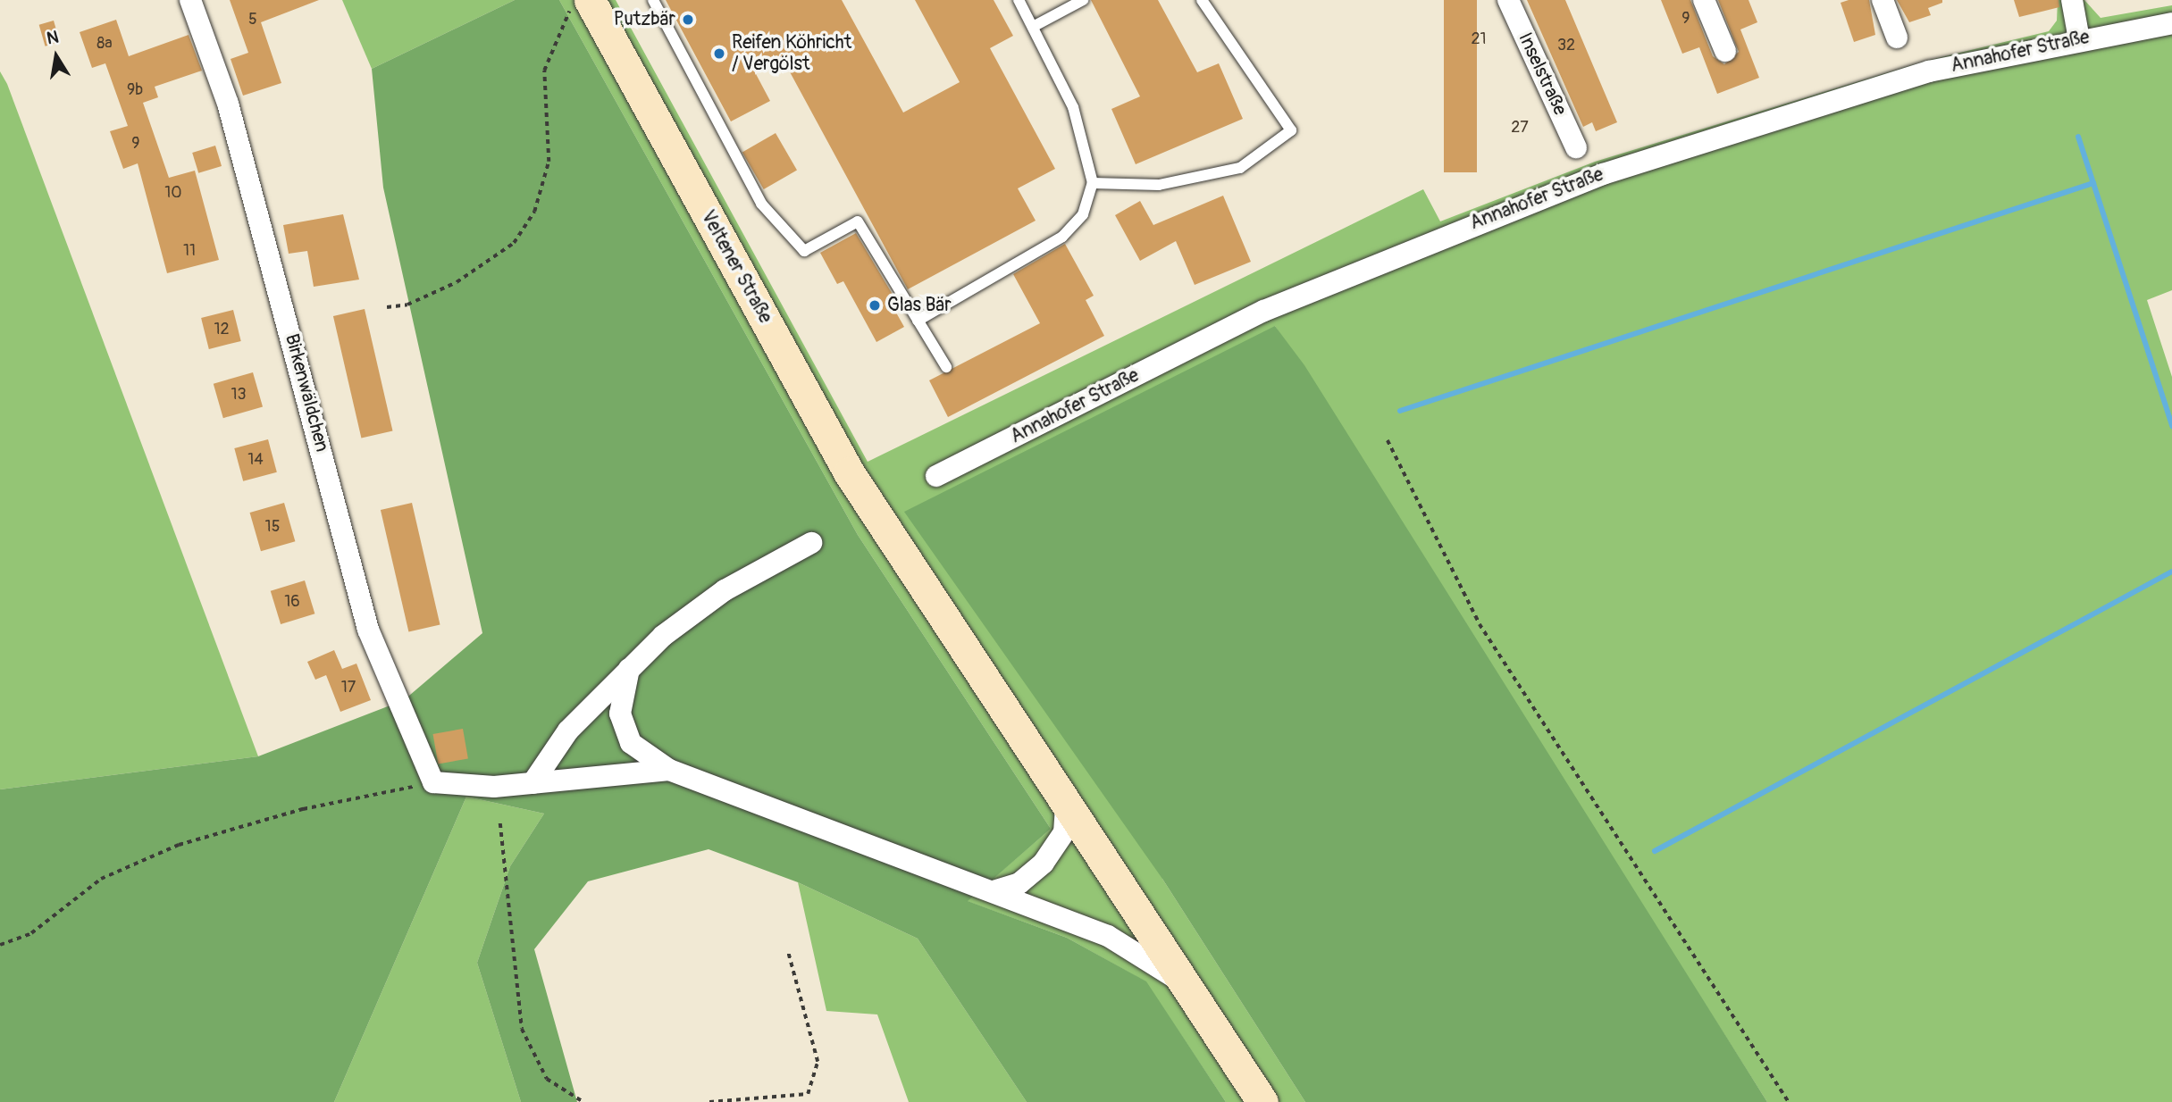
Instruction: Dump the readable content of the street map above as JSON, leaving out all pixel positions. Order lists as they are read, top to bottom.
{
  "streets": {
    "main road": ["Veltener Straße"],
    "street": ["Annahofer Straße", "Inselstraße", "Birkenwäldchen"]
  },
  "places": ["Putzbär", "Reifen Köhricht / Vergölst", "Glas Bär"],
  "house_numbers": [
    "9",
    "5",
    "21",
    "8a",
    "32",
    "9b",
    "27",
    "9",
    "10",
    "11",
    "12",
    "13",
    "14",
    "15",
    "16",
    "17"
  ],
  "north": "top"
}
